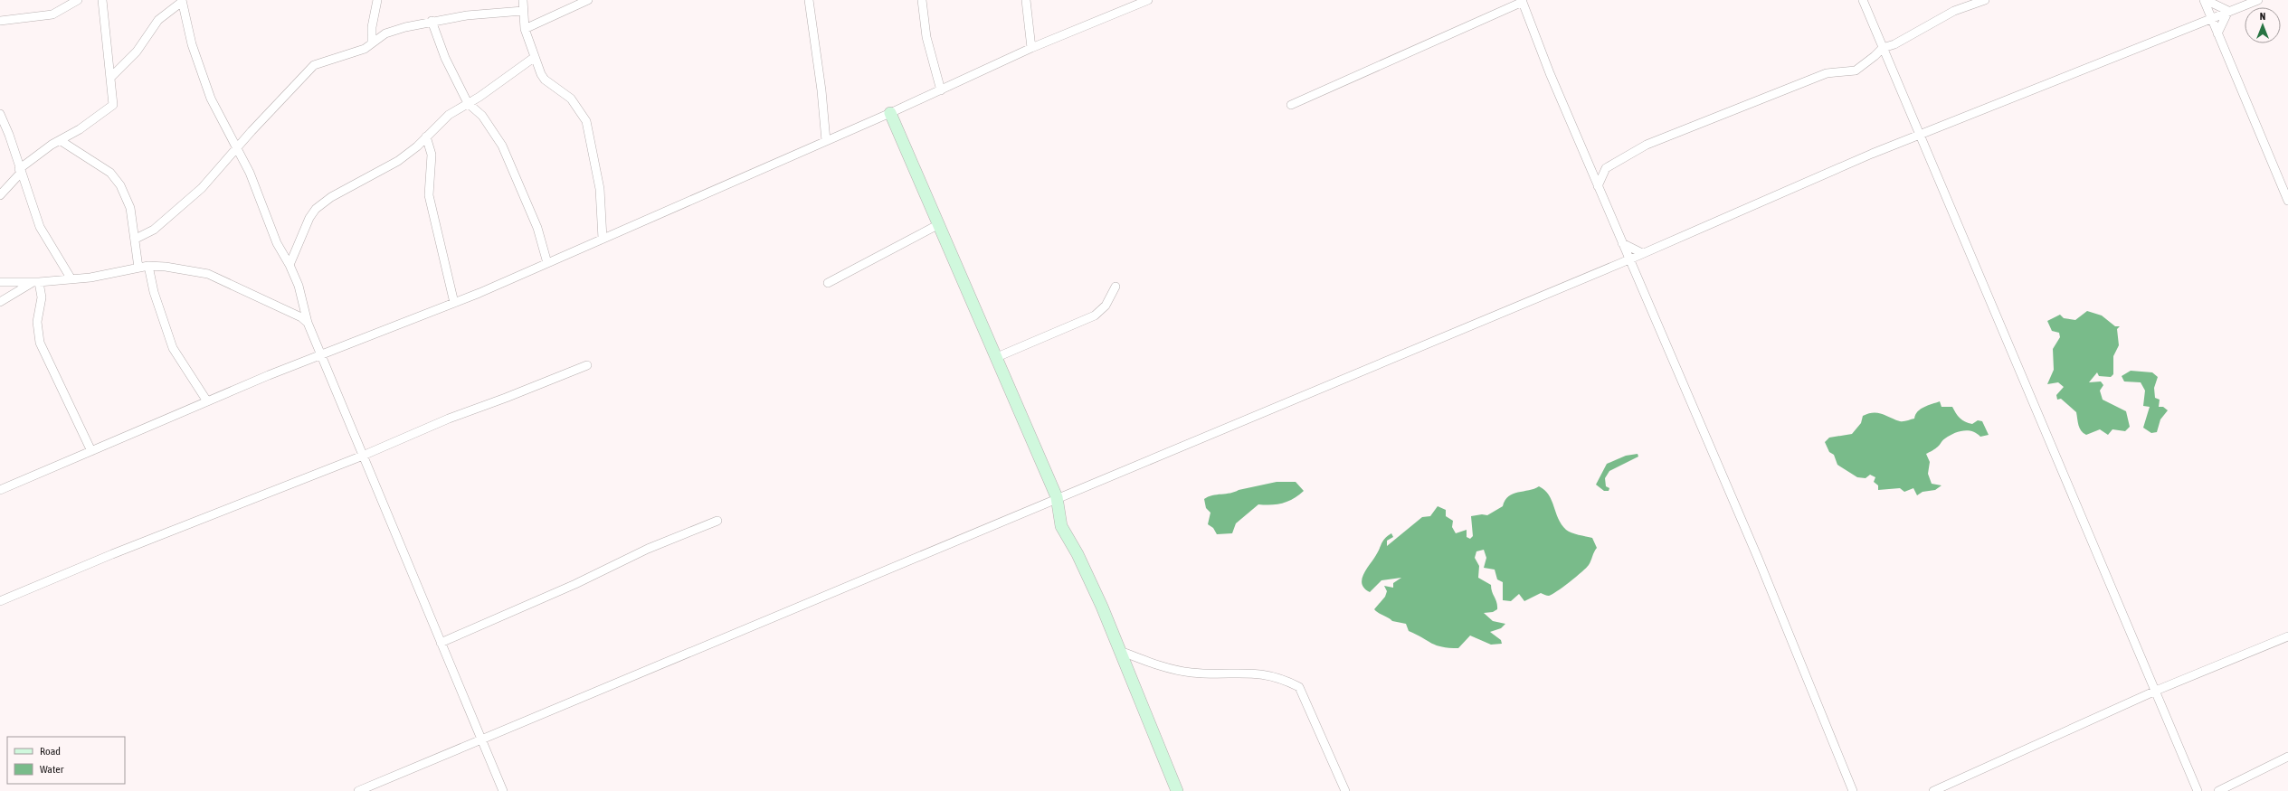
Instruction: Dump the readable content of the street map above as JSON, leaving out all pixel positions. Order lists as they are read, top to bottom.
{
  "legend": ["Road", "Water"],
  "north": "top"
}
